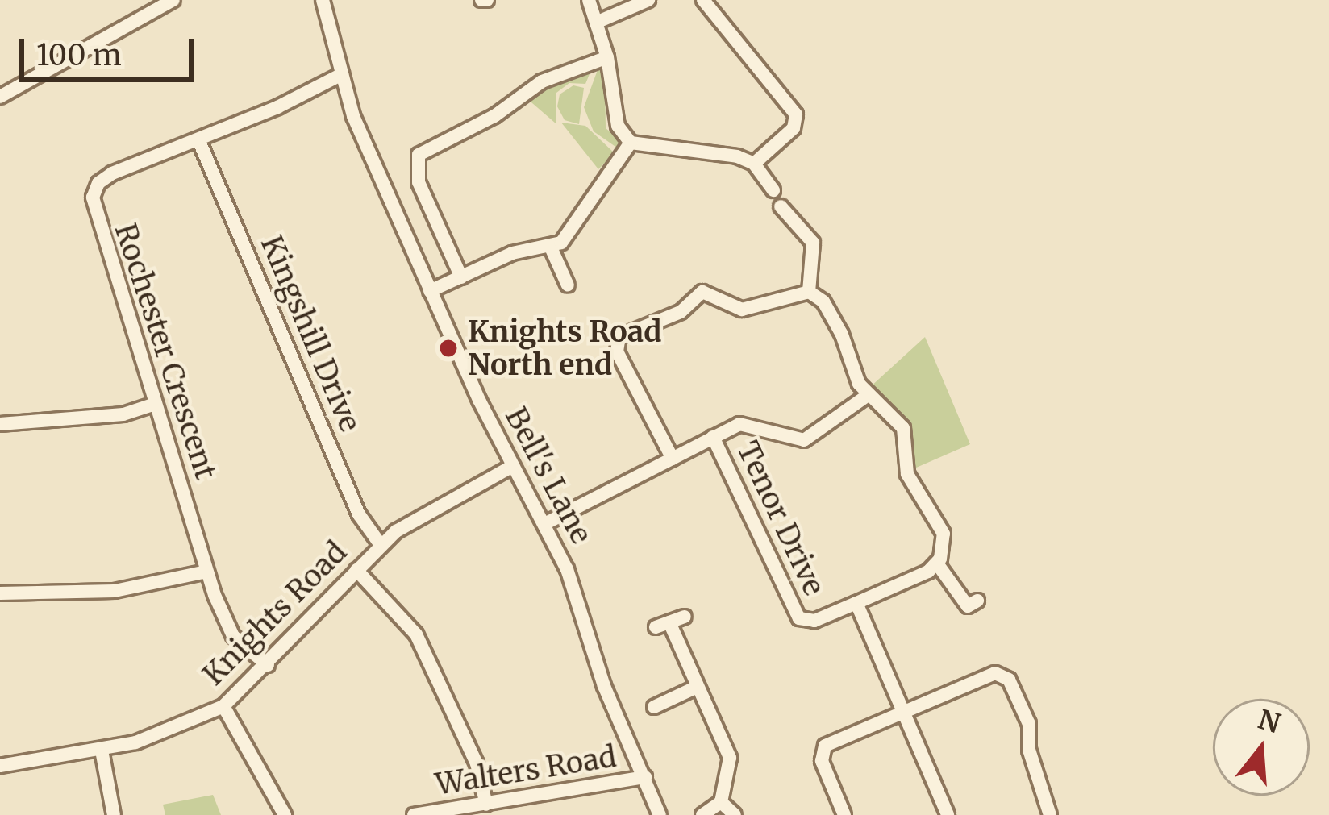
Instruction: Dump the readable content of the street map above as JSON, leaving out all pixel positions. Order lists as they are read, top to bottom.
{
  "streets": {
    "street": [
      "Kingshill Drive",
      "Rochester Crescent",
      "Bell's Lane",
      "Tenor Drive",
      "Knights Road",
      "Walters Road"
    ]
  },
  "crossings": [
    ["Kingshill Drive", "Rochester Crescent"],
    ["Kingshill Drive", "Knights Road"],
    ["Rochester Crescent", "Bell's Lane"],
    ["Rochester Crescent", "Knights Road"],
    ["Bell's Lane", "Knights Road"],
    ["Bell's Lane", "Walters Road"]
  ],
  "places": ["Knights Road North end"],
  "scale_bar": "100 m",
  "north": "top"
}
